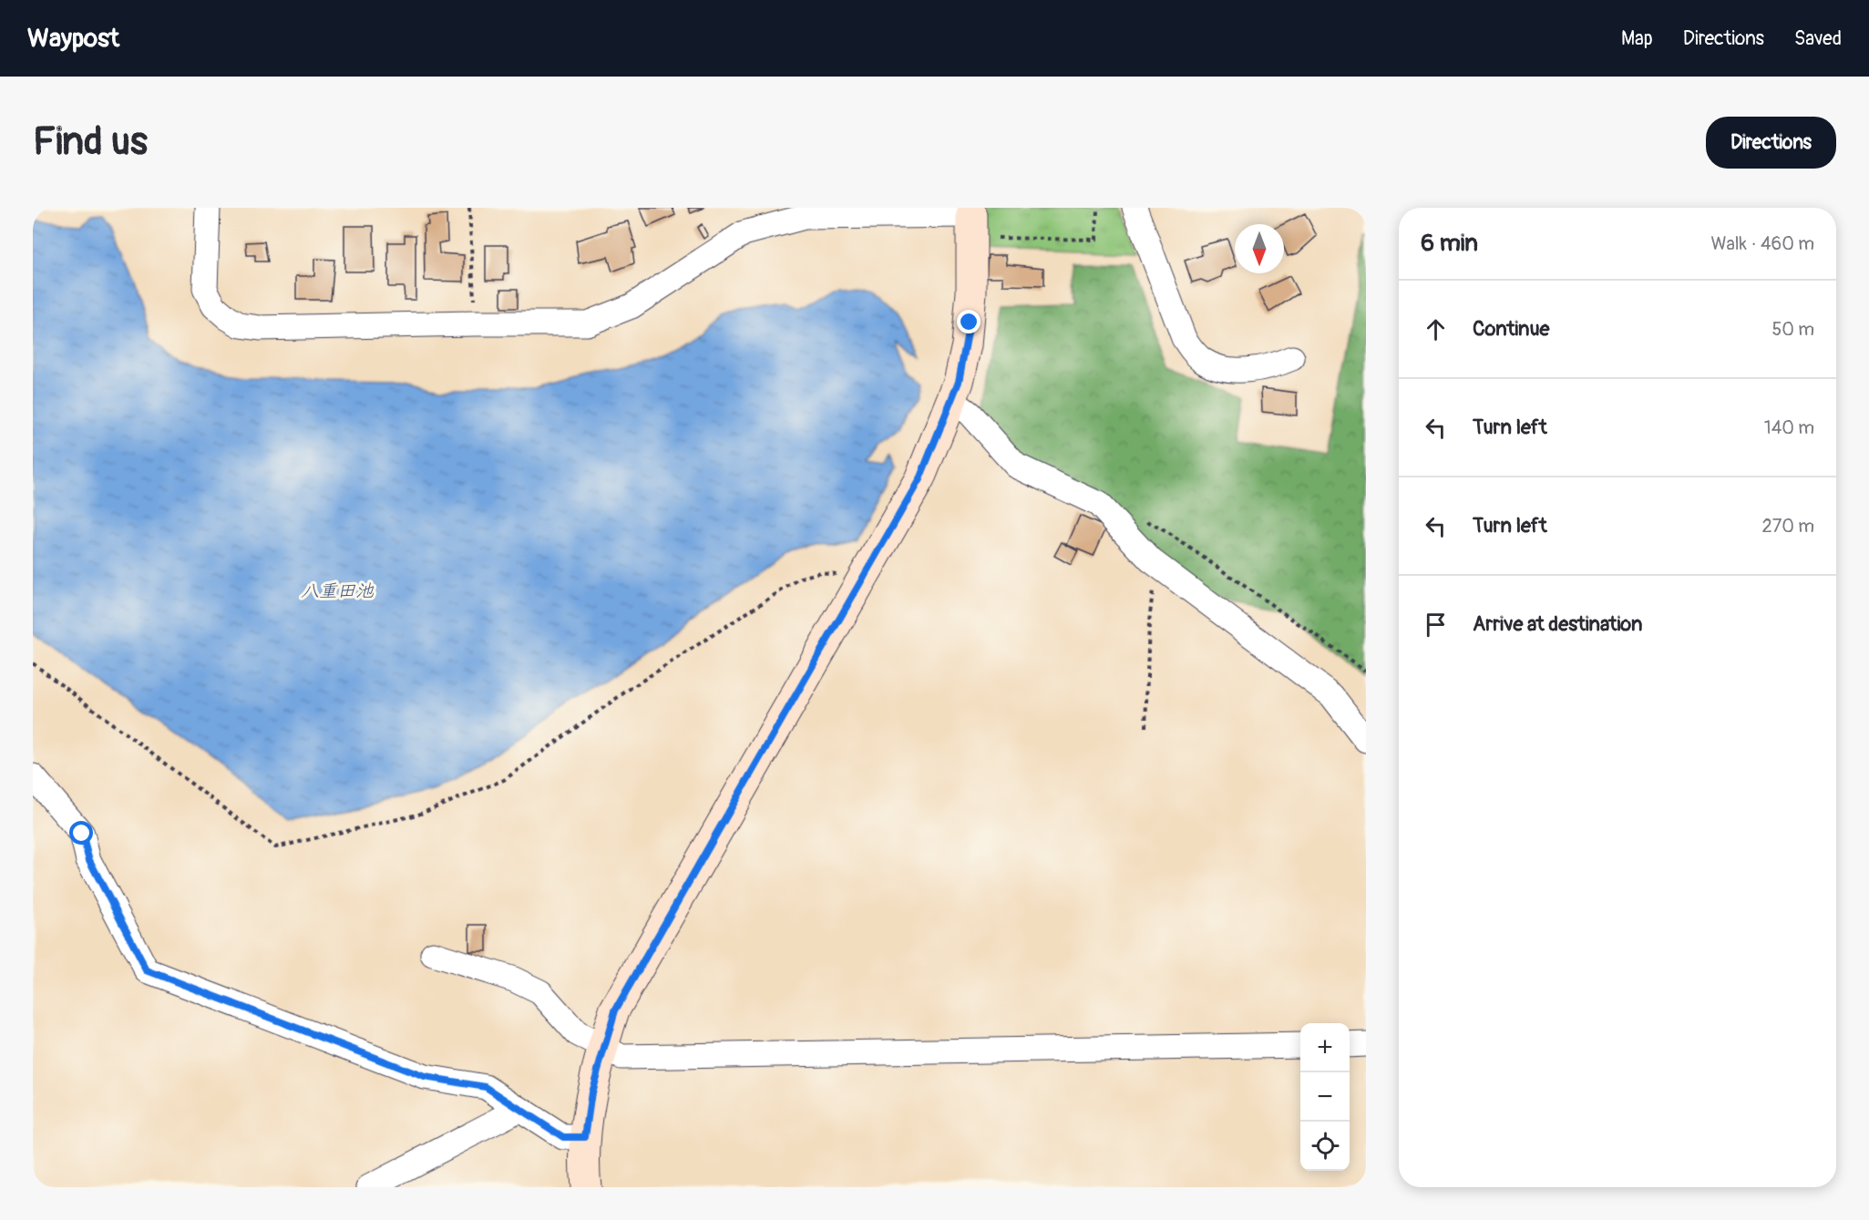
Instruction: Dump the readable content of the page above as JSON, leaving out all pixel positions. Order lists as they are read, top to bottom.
{
  "water": ["八重田池"],
  "north": "bottom",
  "page": {
    "header": "Waypost",
    "nav": ["Map", "Directions", "Saved"],
    "buttons": "Directions",
    "title": "Find us",
    "heading": ["6 min", "Walk · 460 m"],
    "list": [
      ["Continue", "50 m"],
      ["Turn left", "140 m"],
      ["Turn left", "270 m"],
      "Arrive at destination"
    ],
    "map_buttons": ["+", "−"]
  }
}
